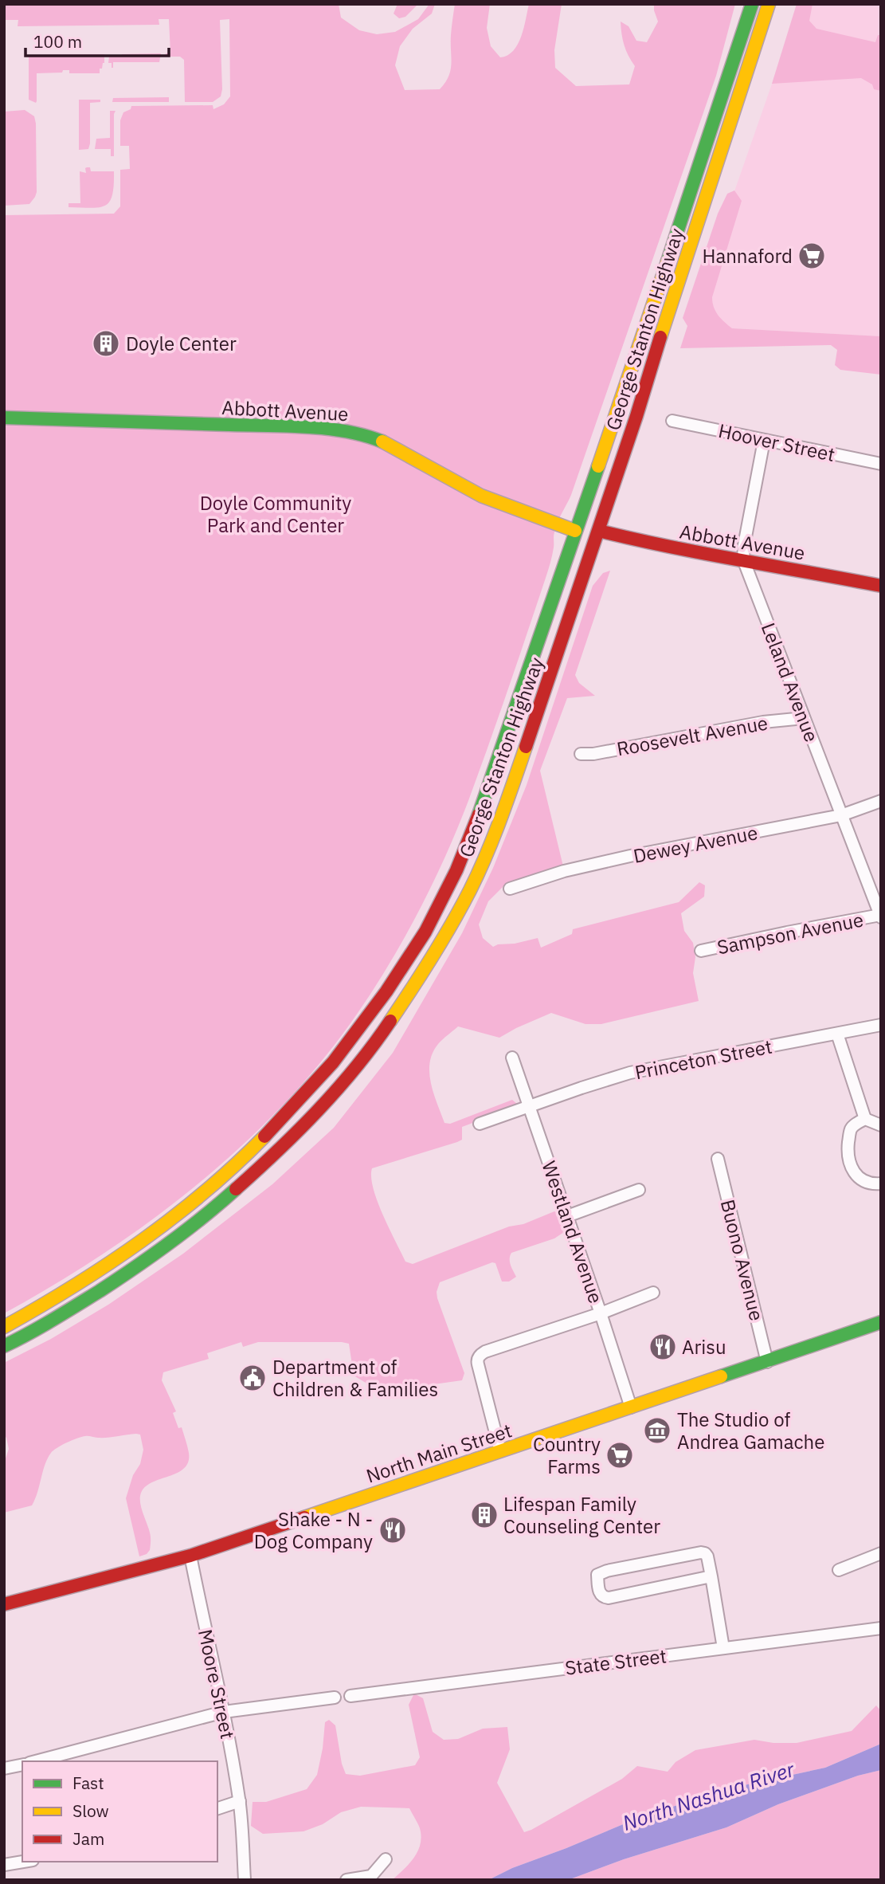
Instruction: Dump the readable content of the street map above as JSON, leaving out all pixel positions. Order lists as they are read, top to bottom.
{
  "streets": {
    "main road": ["George Stanton Highway", "Abbott Avenue", "North Main Street"],
    "street": [
      "Hoover Street",
      "Leland Avenue",
      "Roosevelt Avenue",
      "Dewey Avenue",
      "Sampson Avenue",
      "Princeton Street",
      "Westland Avenue",
      "Buono Avenue",
      "State Street",
      "Moore Street"
    ]
  },
  "crossings": [
    ["George Stanton Highway", "Abbott Avenue"],
    ["Abbott Avenue", "Leland Avenue"],
    ["Hoover Street", "Leland Avenue"],
    ["Leland Avenue", "Roosevelt Avenue"],
    ["Leland Avenue", "Dewey Avenue"],
    ["Leland Avenue", "Sampson Avenue"],
    ["Princeton Street", "Westland Avenue"],
    ["Westland Avenue", "North Main Street"],
    ["Buono Avenue", "North Main Street"],
    ["North Main Street", "Moore Street"]
  ],
  "water": ["North Nashua River"],
  "parks": ["Doyle Community Park and Center"],
  "places": {
    "supermarket": ["Hannaford", "Country Farms"],
    "building": ["Doyle Center", "Lifespan Family Counseling Center"],
    "restaurant": ["Arisu", "Shake - N - Dog Company"],
    "public building": ["Department of Children & Families"],
    "museum": ["The Studio of Andrea Gamache"]
  },
  "legend": ["Fast", "Slow", "Jam"],
  "scale_bar": "100 m"
}
